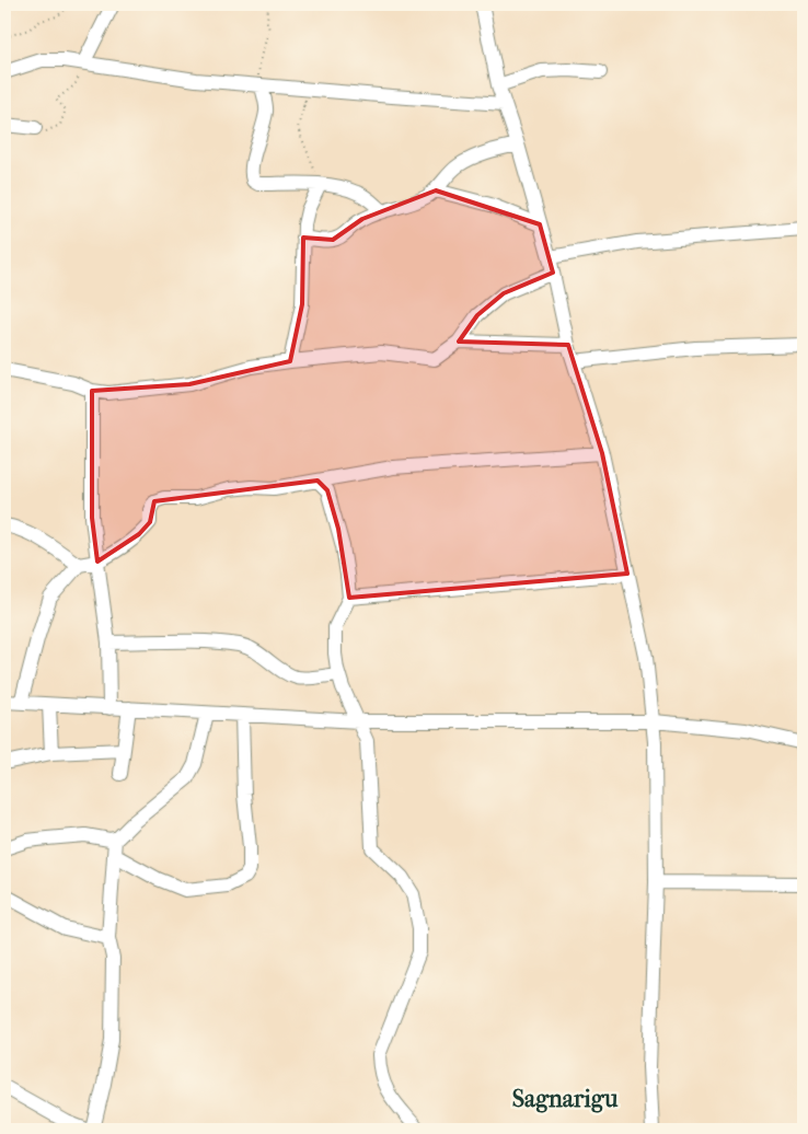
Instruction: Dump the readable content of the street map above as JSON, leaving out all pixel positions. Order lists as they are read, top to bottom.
{
  "districts": ["Sagnarigu"]
}
